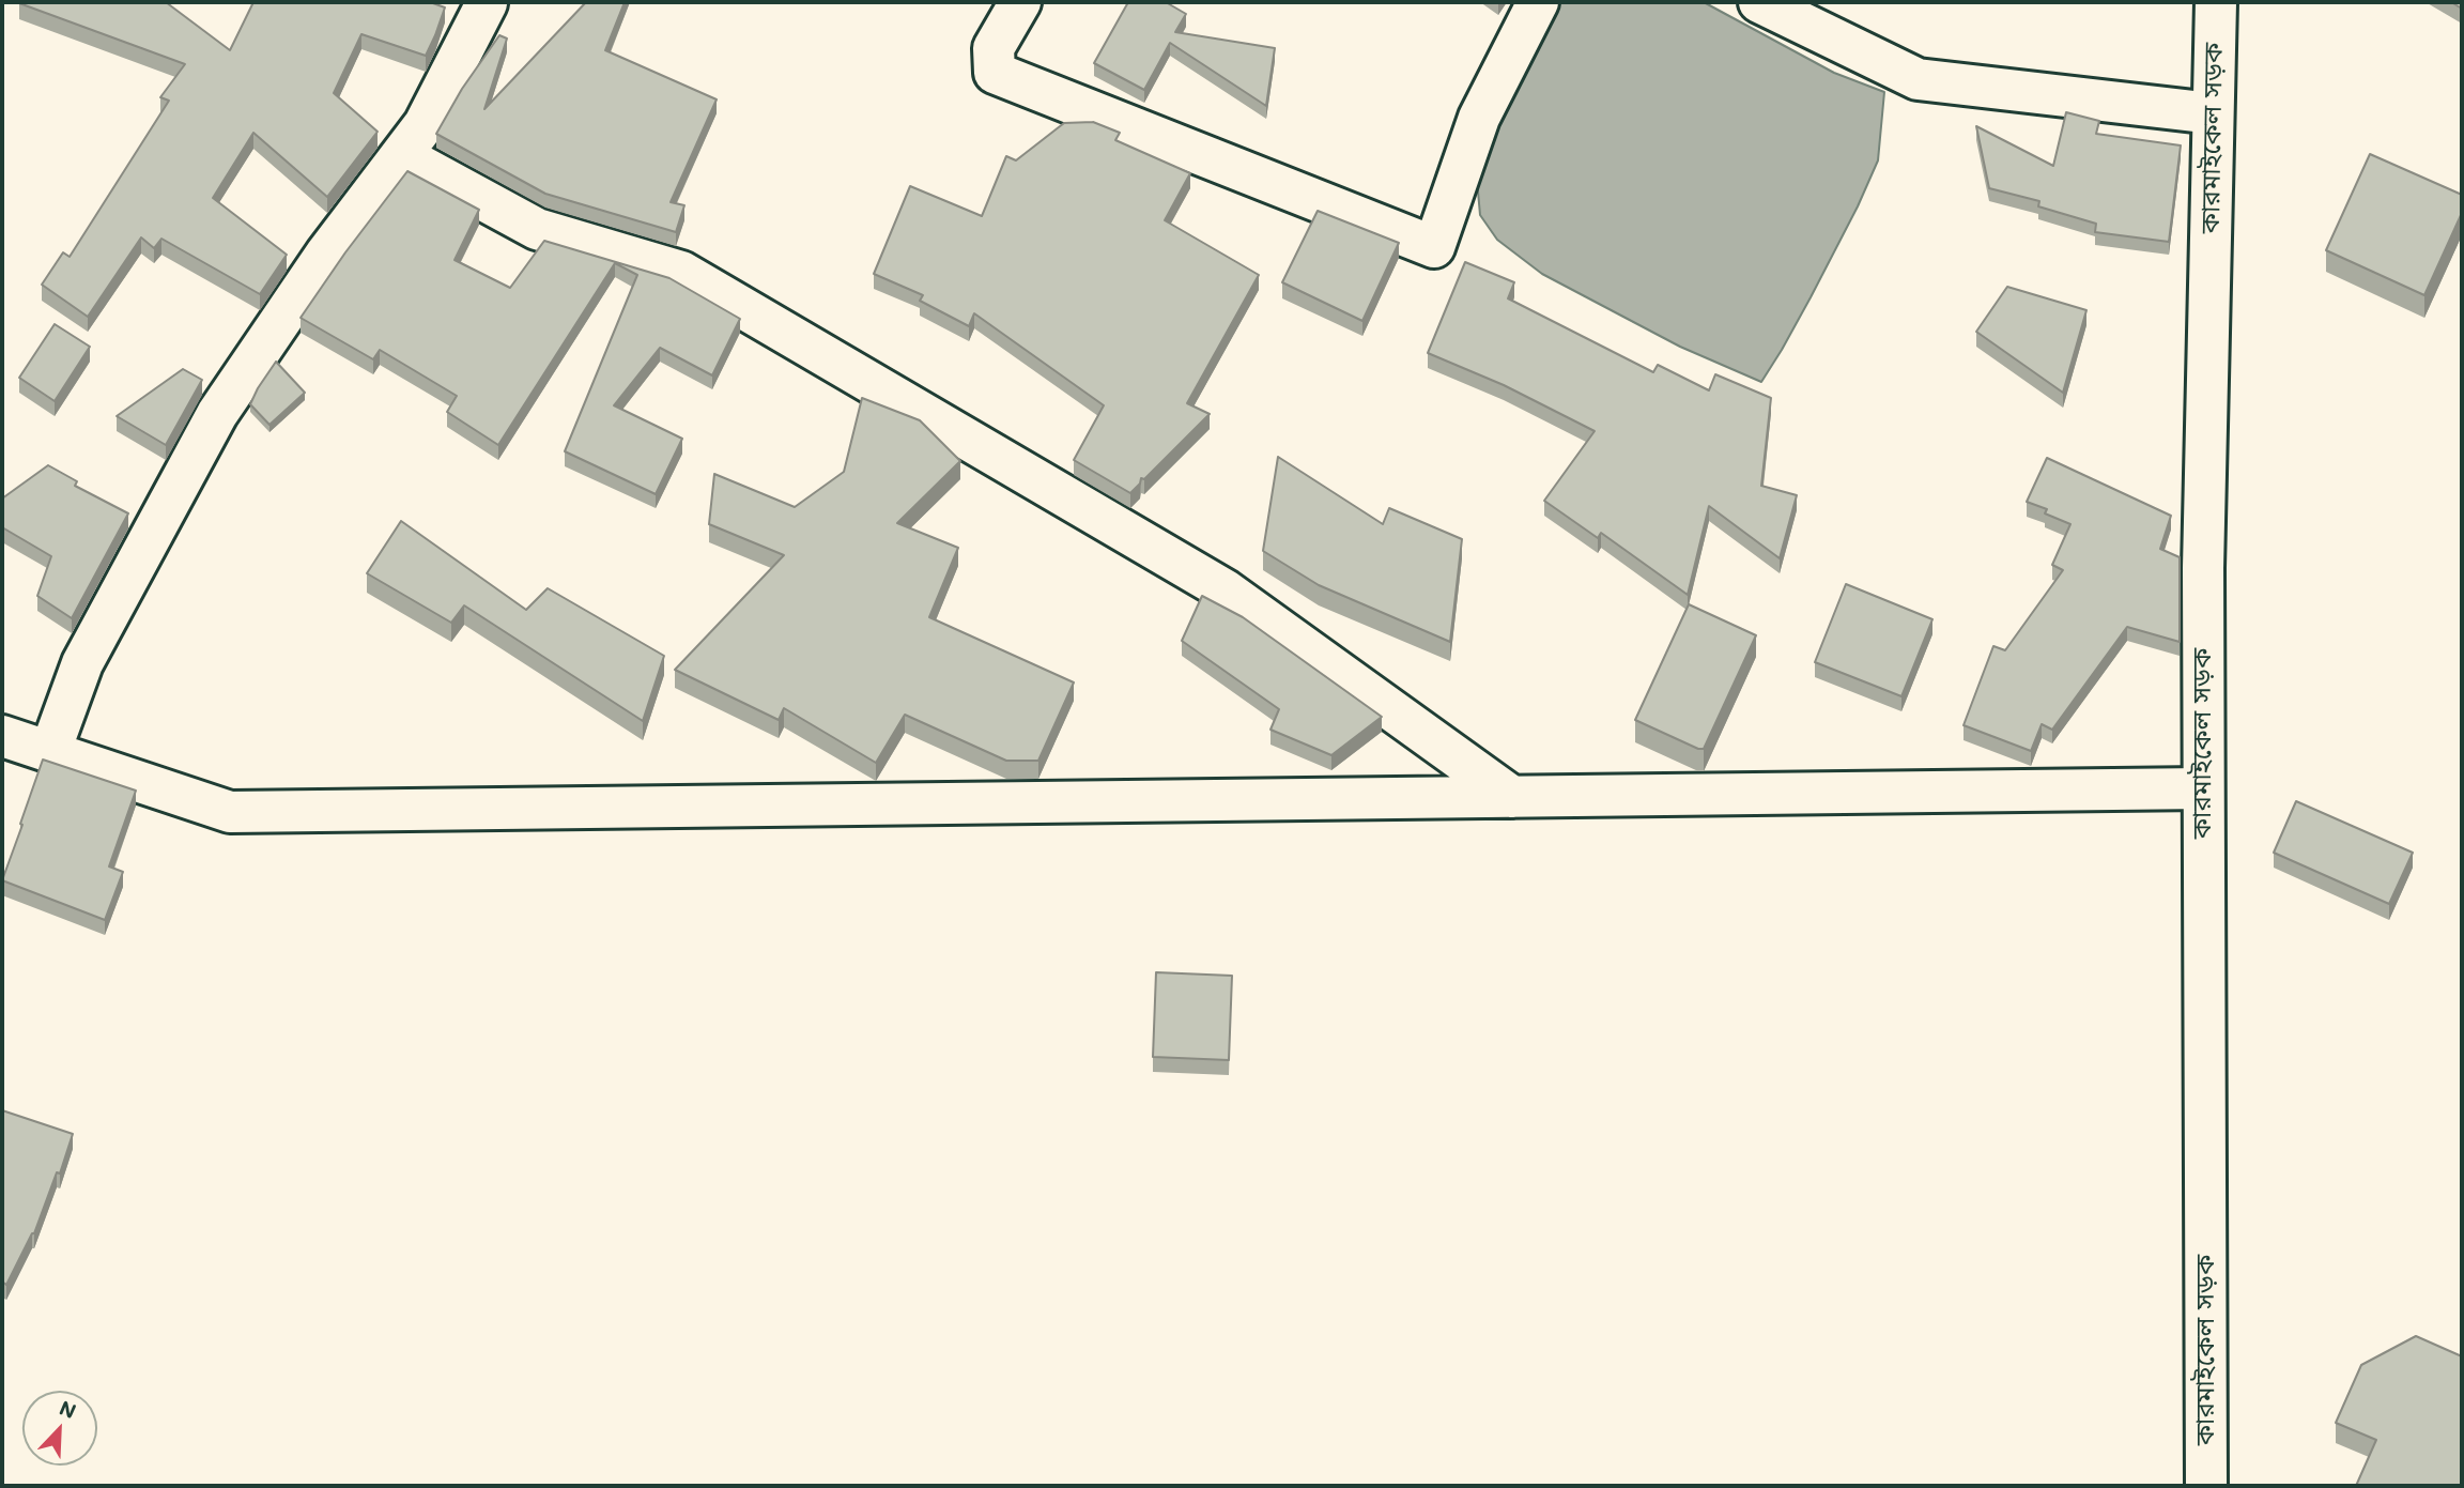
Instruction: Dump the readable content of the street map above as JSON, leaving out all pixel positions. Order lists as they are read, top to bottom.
{
  "streets": {
    "street": ["কারমাইকেল সড়ক"]
  },
  "north": "top right"
}
